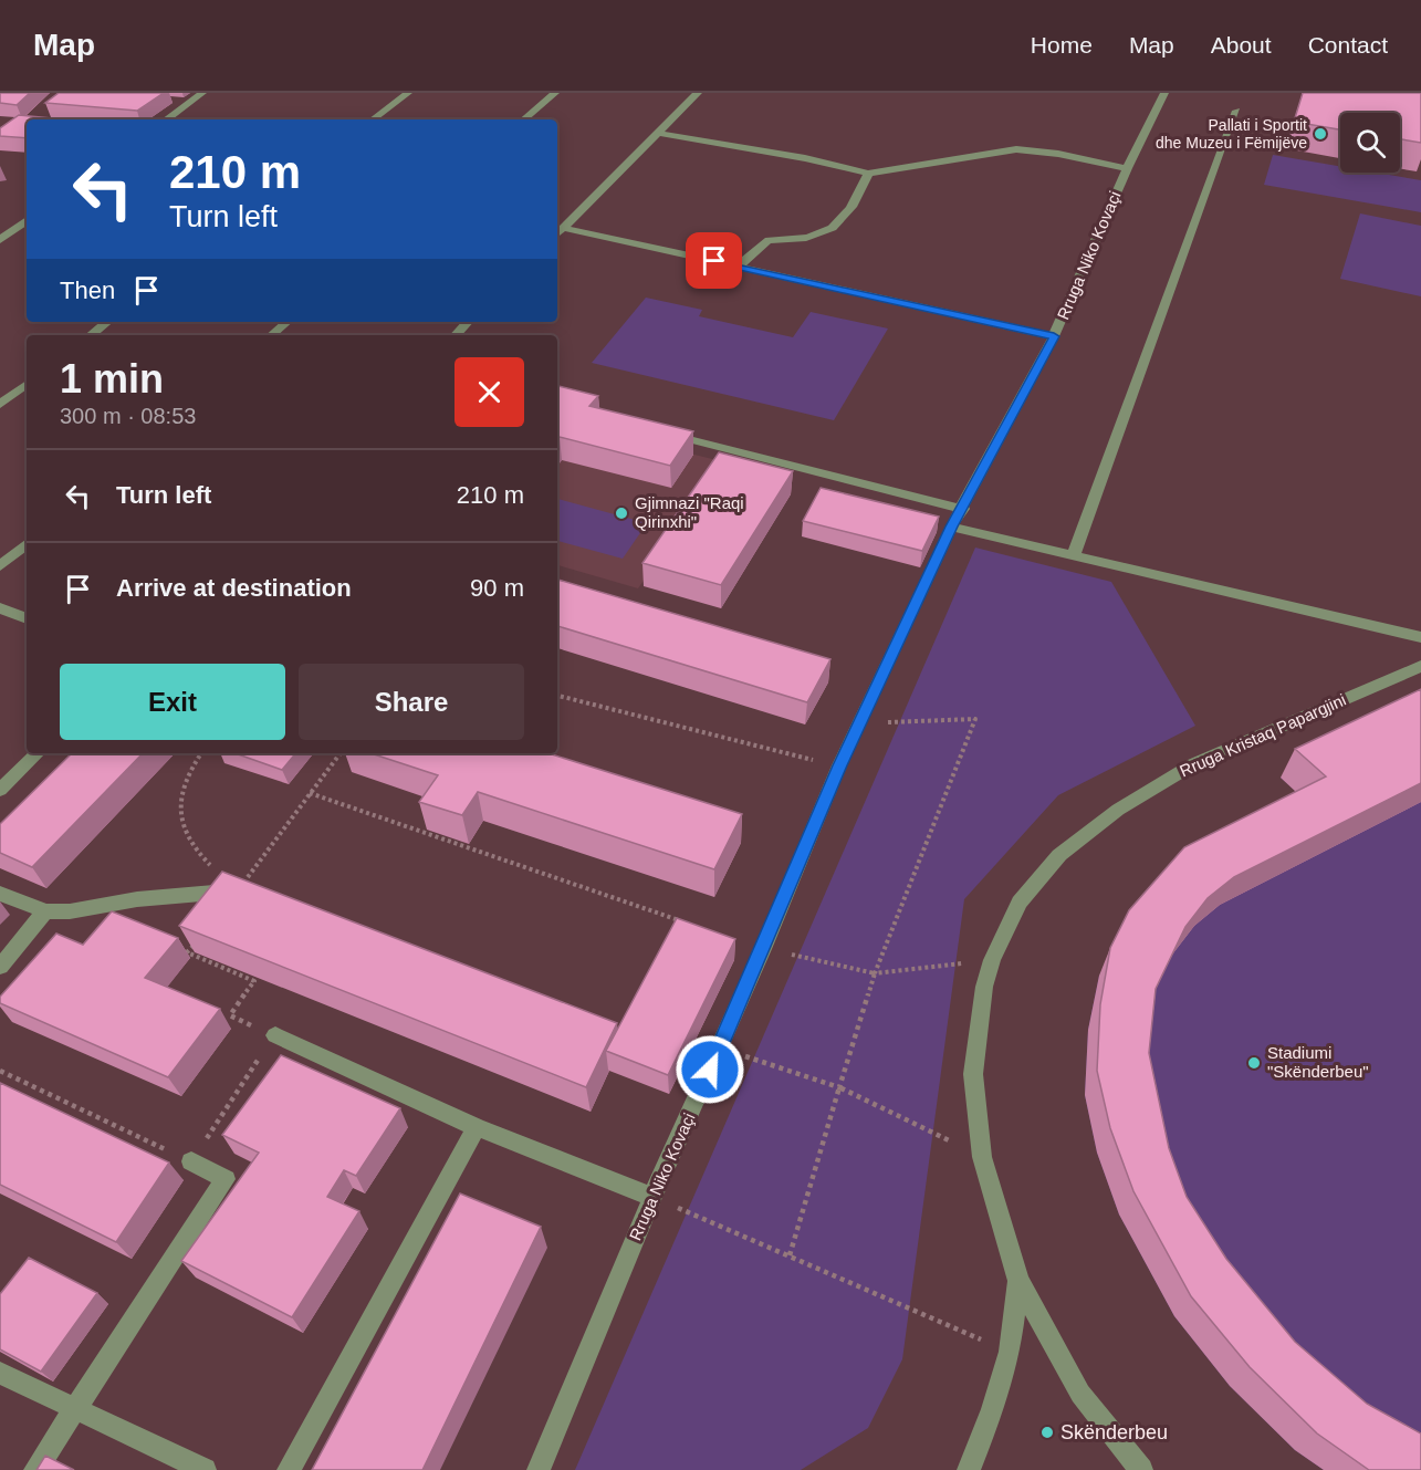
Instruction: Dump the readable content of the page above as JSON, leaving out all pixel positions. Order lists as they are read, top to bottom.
{
  "streets": {
    "street": ["Rruga Niko Kovaçi", "Rruga Kristaq Papargjini"]
  },
  "places": [
    "Pallati i Sportit dhe Muzeu i Fëmijëve",
    "Gjimnazi \"Raqi Qirinxhi\"",
    "Stadiumi \"Skënderbeu\"",
    "Skënderbeu"
  ],
  "page": {
    "header": "Map",
    "nav": [
      "Home",
      "Map",
      "About",
      "Contact"
    ],
    "turn": ["210 m", "Turn left"],
    "then": "Then",
    "heading": ["1 min", "300 m · 08:53"],
    "list": [
      {
        "name": "Turn left",
        "value": "210 m"
      },
      {
        "name": "Arrive at destination",
        "value": "90 m"
      }
    ],
    "buttons": ["Exit", "Share"]
  }
}
